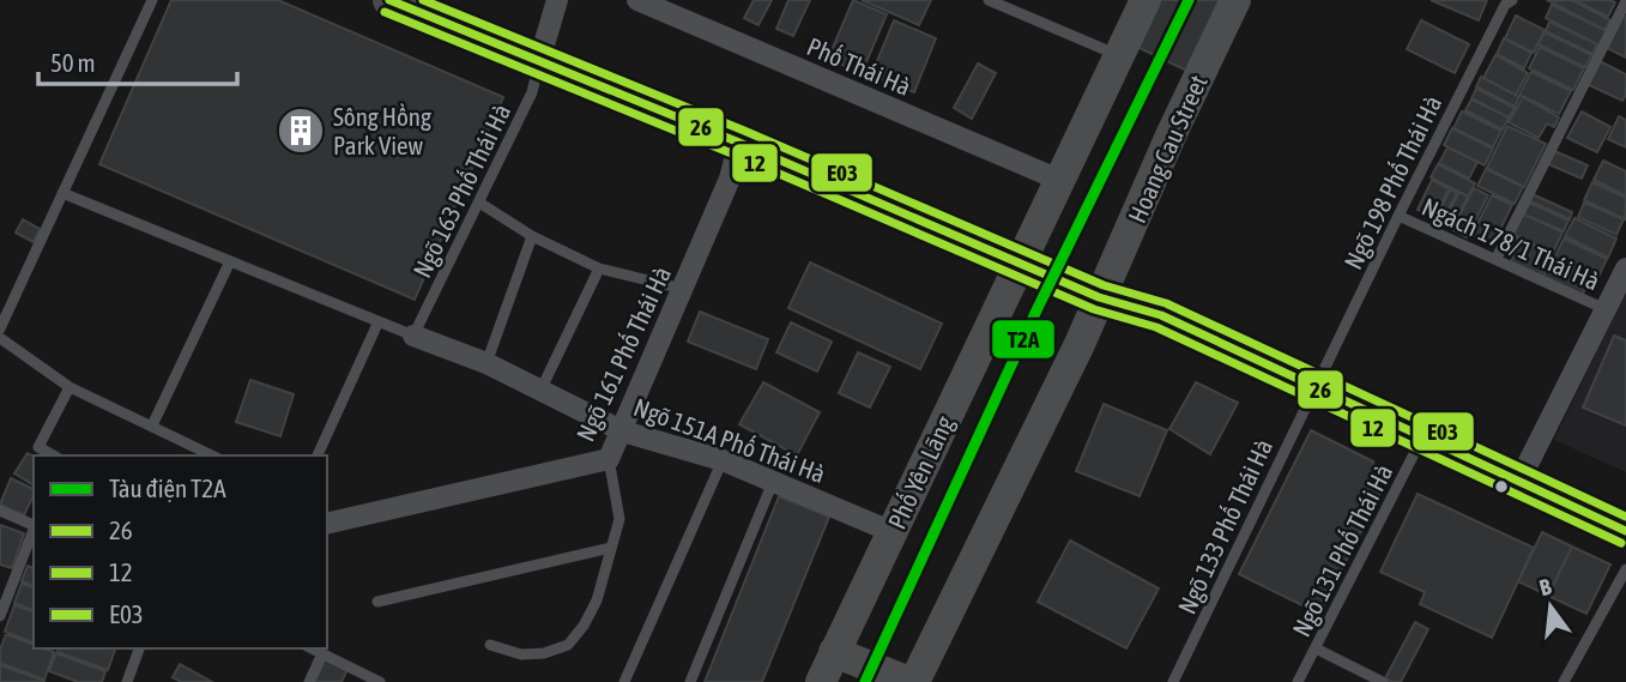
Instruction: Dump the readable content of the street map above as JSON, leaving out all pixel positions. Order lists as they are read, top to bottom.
{
  "streets": {
    "main road": ["Hoang Cau Street", "Phố Yên Lãng"],
    "street": ["Phố Thái Hà", "Ngõ 161 Phố Thái Hà", "Ngõ 151A Phố Thái Hà"],
    "lane": [
      "Ngõ 198 Phố Thái Hà",
      "Ngõ 163 Phố Thái Hà",
      "Ngách 178/1 Thái Hà",
      "Ngõ 133 Phố Thái Hà",
      "Ngõ 131 Phố Thái Hà"
    ]
  },
  "crossings": [
    ["Ngõ 198 Phố Thái Hà", "Ngách 178/1 Thái Hà"],
    ["Ngõ 198 Phố Thái Hà", "Ngõ 133 Phố Thái Hà"],
    ["Ngõ 163 Phố Thái Hà", "Ngõ 151A Phố Thái Hà"],
    ["Ngõ 161 Phố Thái Hà", "Ngõ 151A Phố Thái Hà"],
    ["Ngõ 151A Phố Thái Hà", "Phố Yên Lãng"]
  ],
  "places": {
    "building": ["Sông Hồng Park View"]
  },
  "lines": [
    "metro line T2A",
    "transit line 26",
    "transit line E03",
    "transit line 12"
  ],
  "legend": [
    "Tàu điện T2A",
    "26",
    "12",
    "E03"
  ],
  "scale_bar": "50 m",
  "north": "top"
}
